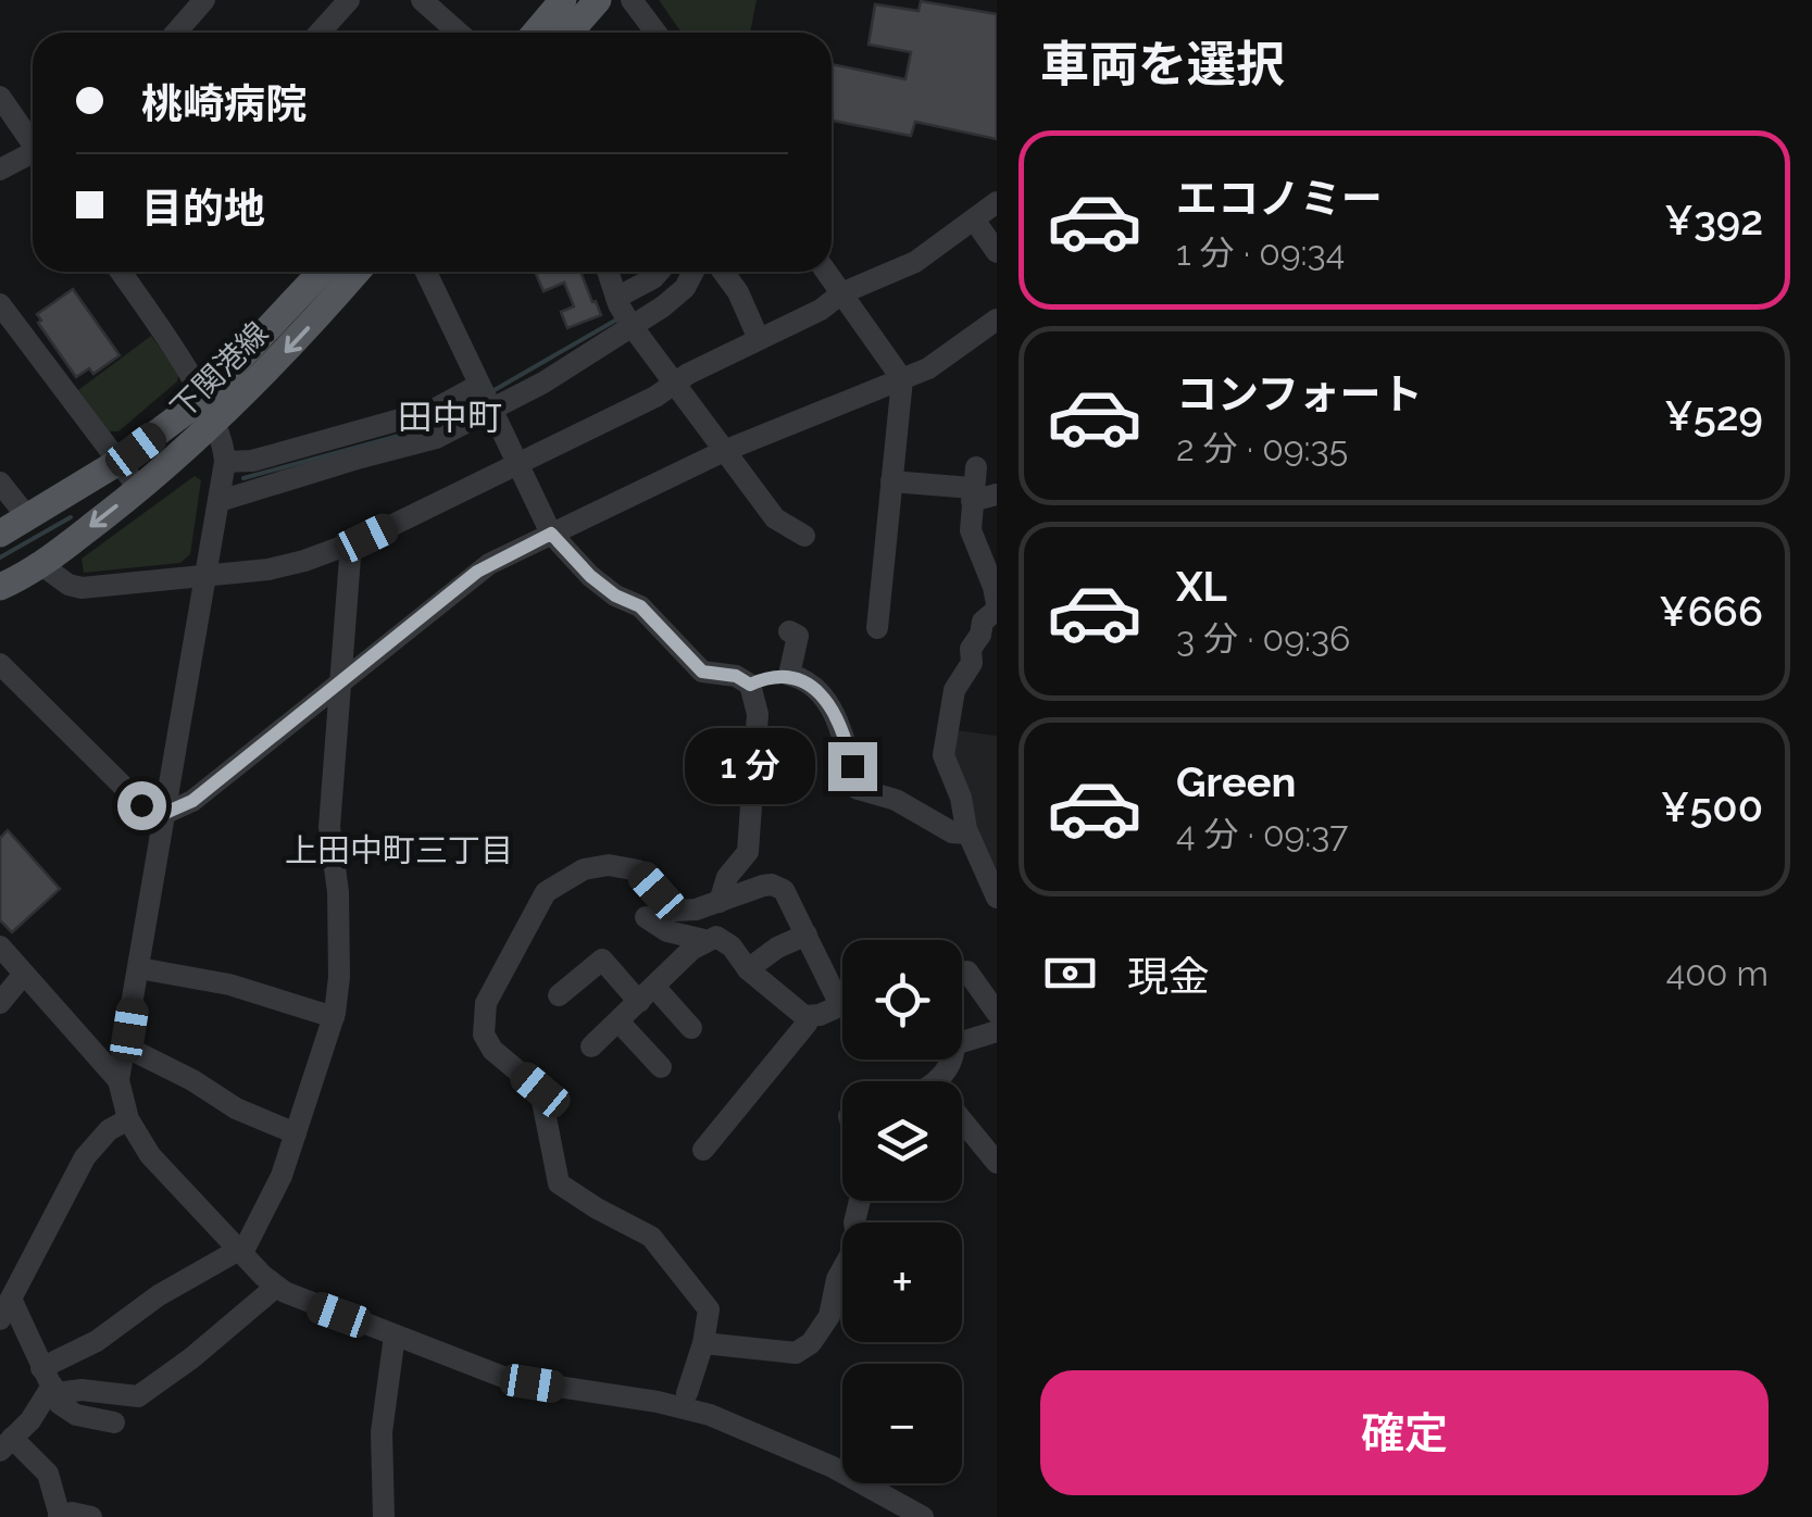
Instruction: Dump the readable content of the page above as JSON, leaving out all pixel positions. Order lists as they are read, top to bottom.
{
  "streets": {
    "main road": ["下関港線"]
  },
  "districts": ["田中町", "上田中町三丁目"],
  "page": {
    "heading": "車両を選択",
    "banner": ["桃崎病院", "目的地"],
    "list": [
      {
        "name": "エコノミー",
        "note": "1 分 · 09:34",
        "value": "¥392"
      },
      {
        "name": "コンフォート",
        "note": "2 分 · 09:35",
        "value": "¥529"
      },
      {
        "name": "XL",
        "note": "3 分 · 09:36",
        "value": "¥666"
      },
      {
        "name": "Green",
        "note": "4 分 · 09:37",
        "value": "¥500"
      }
    ],
    "bubble": "1 分",
    "pay": ["現金", "400 m"],
    "map_buttons": ["+", "−"],
    "buttons": "確定"
  }
}
